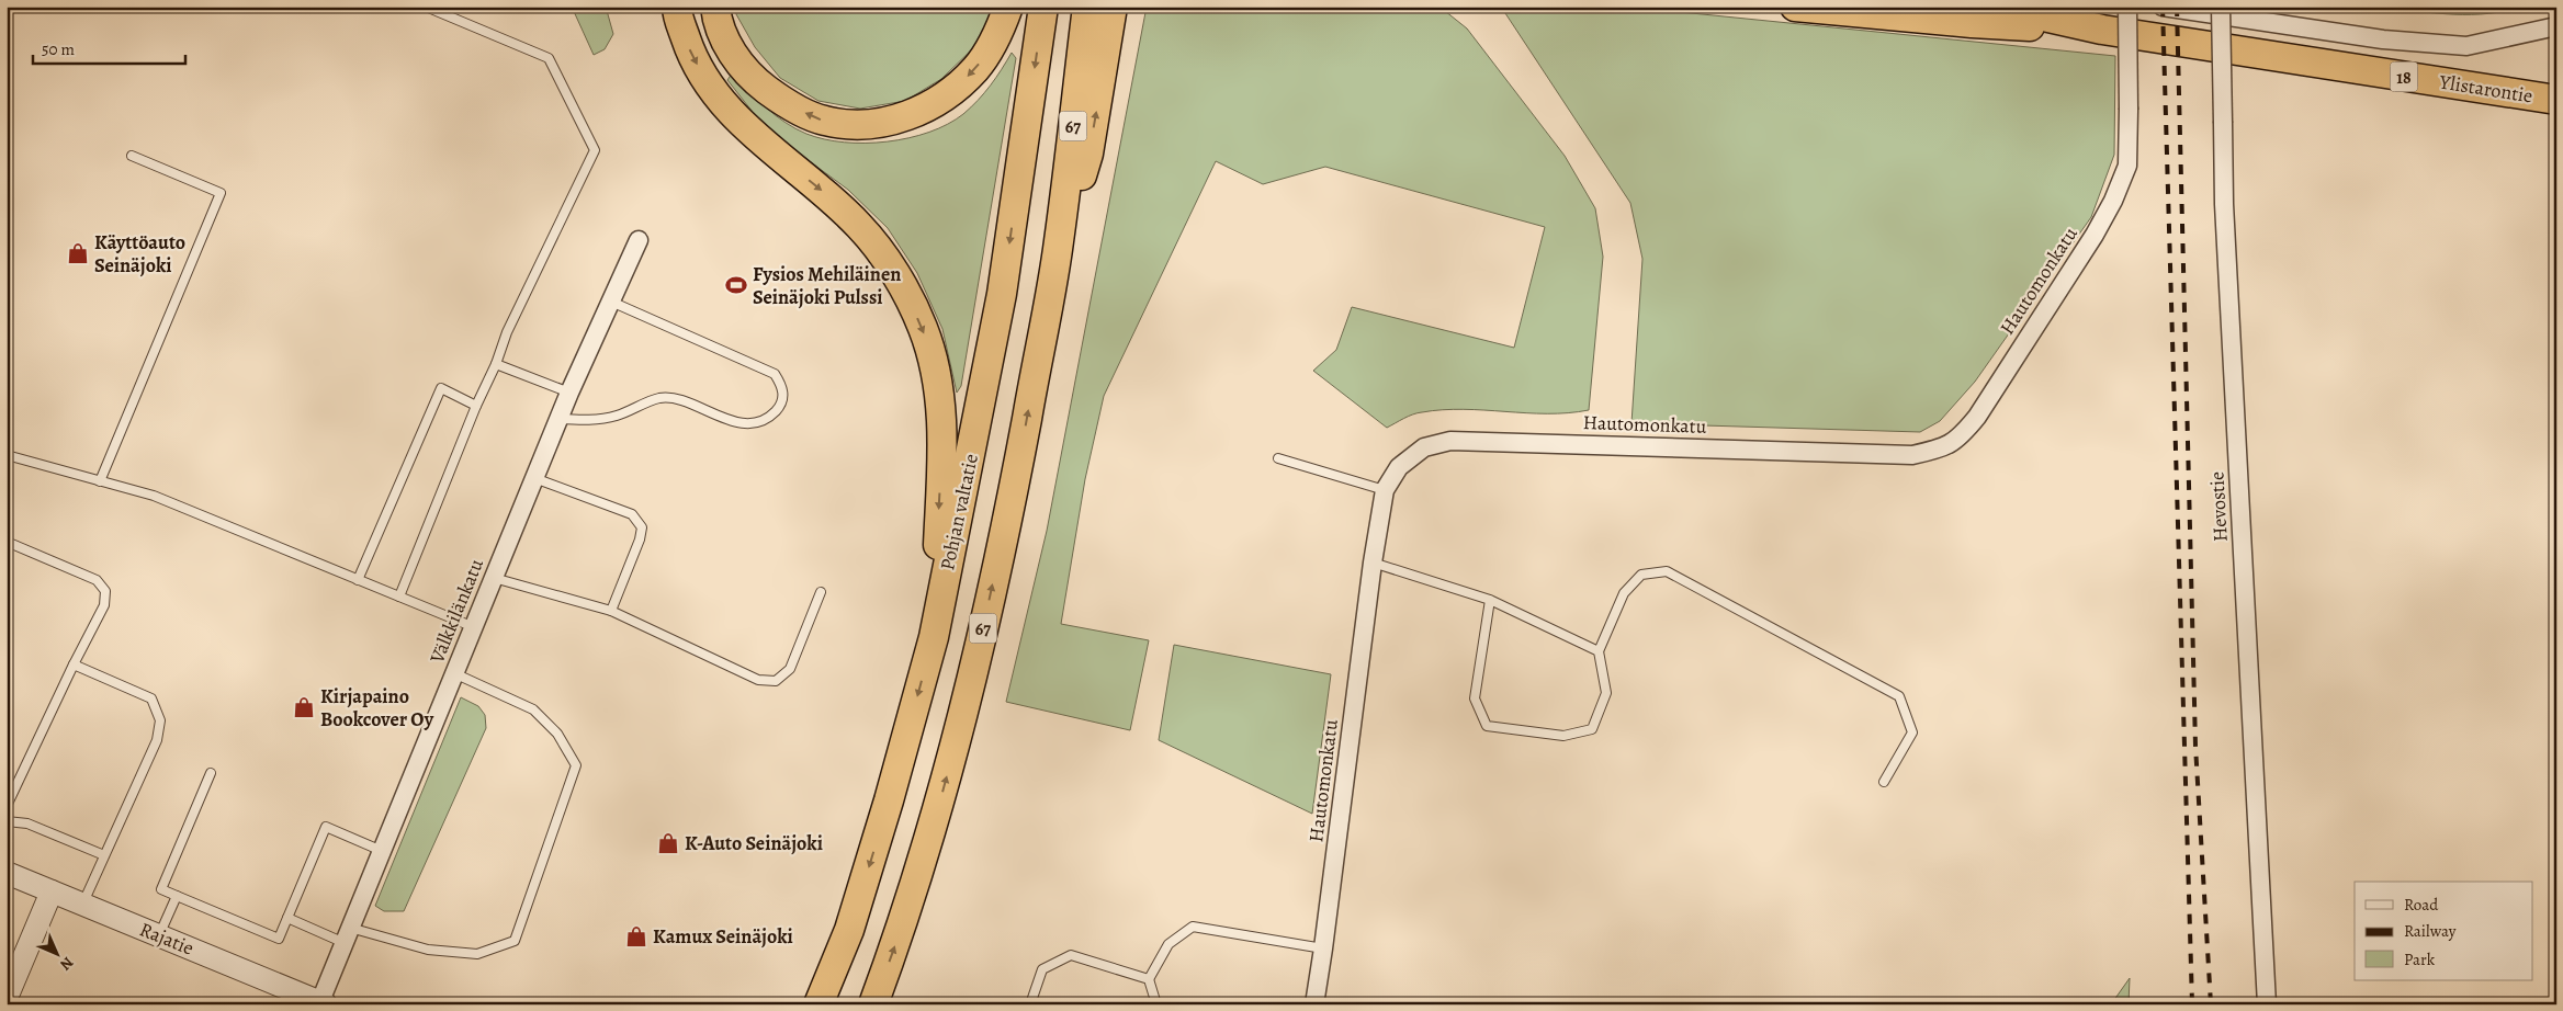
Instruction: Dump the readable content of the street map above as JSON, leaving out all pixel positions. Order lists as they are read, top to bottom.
{
  "streets": {
    "highway": [
      "18",
      "Ylistarontie",
      "67",
      "Pohjan valtatie"
    ],
    "street": [
      "Hautomonkatu",
      "Hevostie",
      "Välkkilänkatu",
      "Rajatie"
    ]
  },
  "crossings": [
    ["18", "Ylistarontie"],
    ["Välkkilänkatu", "Rajatie"]
  ],
  "places": {
    "shop": [
      "Käyttöauto Seinäjoki",
      "Kirjapaino Bookcover Oy",
      "K-Auto Seinäjoki",
      "Kamux Seinäjoki"
    ],
    "sports": ["Fysios Mehiläinen Seinäjoki Pulssi"]
  },
  "legend": ["Road", "Railway", "Park"],
  "scale_bar": "50 m",
  "north": "bottom right"
}
